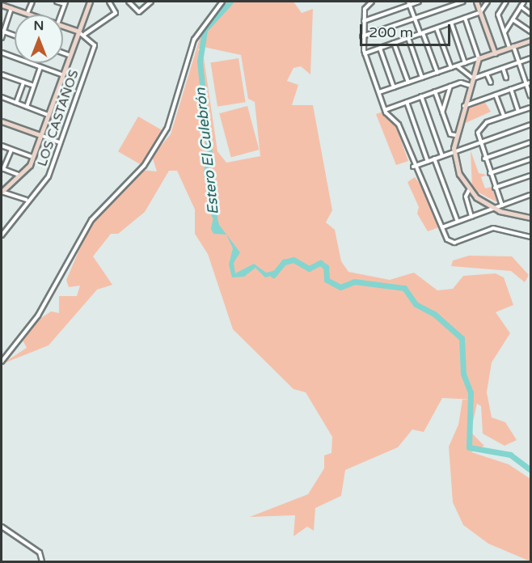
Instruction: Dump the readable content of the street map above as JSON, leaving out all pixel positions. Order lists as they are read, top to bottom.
{
  "streets": {
    "street": ["LOS CASTAÑOS"]
  },
  "water": ["Estero El Culebrón"],
  "scale_bar": "200 m",
  "north": "top"
}
